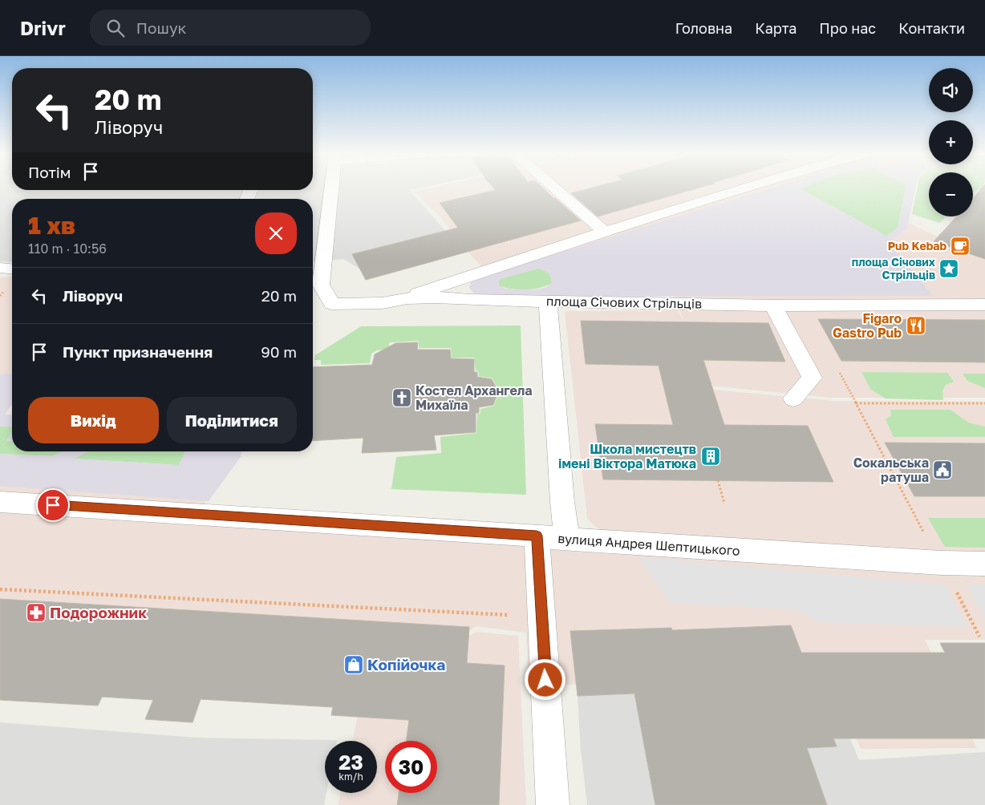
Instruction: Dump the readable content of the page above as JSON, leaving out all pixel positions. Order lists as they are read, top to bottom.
{
  "streets": {
    "street": ["площа Січових Стрільців", "вулиця Андрея Шептицького"]
  },
  "places": {
    "cafe": ["Pub Kebab"],
    "place": ["площа Січових Стрільців"],
    "restaurant": ["Figaro Gastro Pub"],
    "church": ["Костел Архангела Михаїла"],
    "building": ["Школа мистецтв імені Віктора Матюка"],
    "public building": ["Сокальська ратуша"],
    "pharmacy": ["Подорожник"],
    "shop": ["Копійочка"]
  },
  "page": {
    "header": "Drivr",
    "search": "Пошук",
    "nav": [
      "Головна",
      "Карта",
      "Про нас",
      "Контакти"
    ],
    "map_buttons": ["+", "−"],
    "turn": ["20 m", "Ліворуч"],
    "then": "Потім",
    "heading": ["1 хв", "110 m · 10:56"],
    "list": [
      {
        "name": "Ліворуч",
        "value": "20 m"
      },
      {
        "name": "Пункт призначення",
        "value": "90 m"
      }
    ],
    "buttons": ["Вихід", "Поділитися"],
    "speed": "23 km/h",
    "limit": "30"
  }
}
